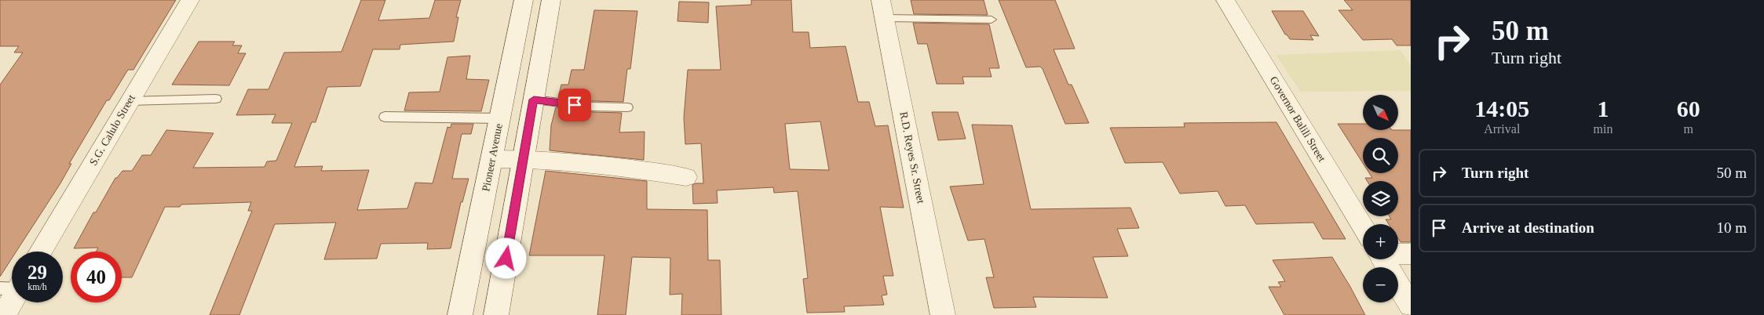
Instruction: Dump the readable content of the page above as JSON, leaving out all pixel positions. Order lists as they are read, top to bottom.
{
  "streets": {
    "street": [
      "Governor Balili Street",
      "S.G. Calulo Street",
      "Pioneer Avenue",
      "R.D. Reyes Sr. Street"
    ]
  },
  "north": "bottom right",
  "page": {
    "turn": ["50 m", "Turn right"],
    "eta": [
      "14:05",
      "Arrival",
      "1",
      "min",
      "60",
      "m"
    ],
    "map_buttons": ["+", "−"],
    "list": [
      {
        "name": "Turn right",
        "value": "50 m"
      },
      {
        "name": "Arrive at destination",
        "value": "10 m"
      }
    ],
    "speed": "29 km/h",
    "limit": "40"
  }
}
